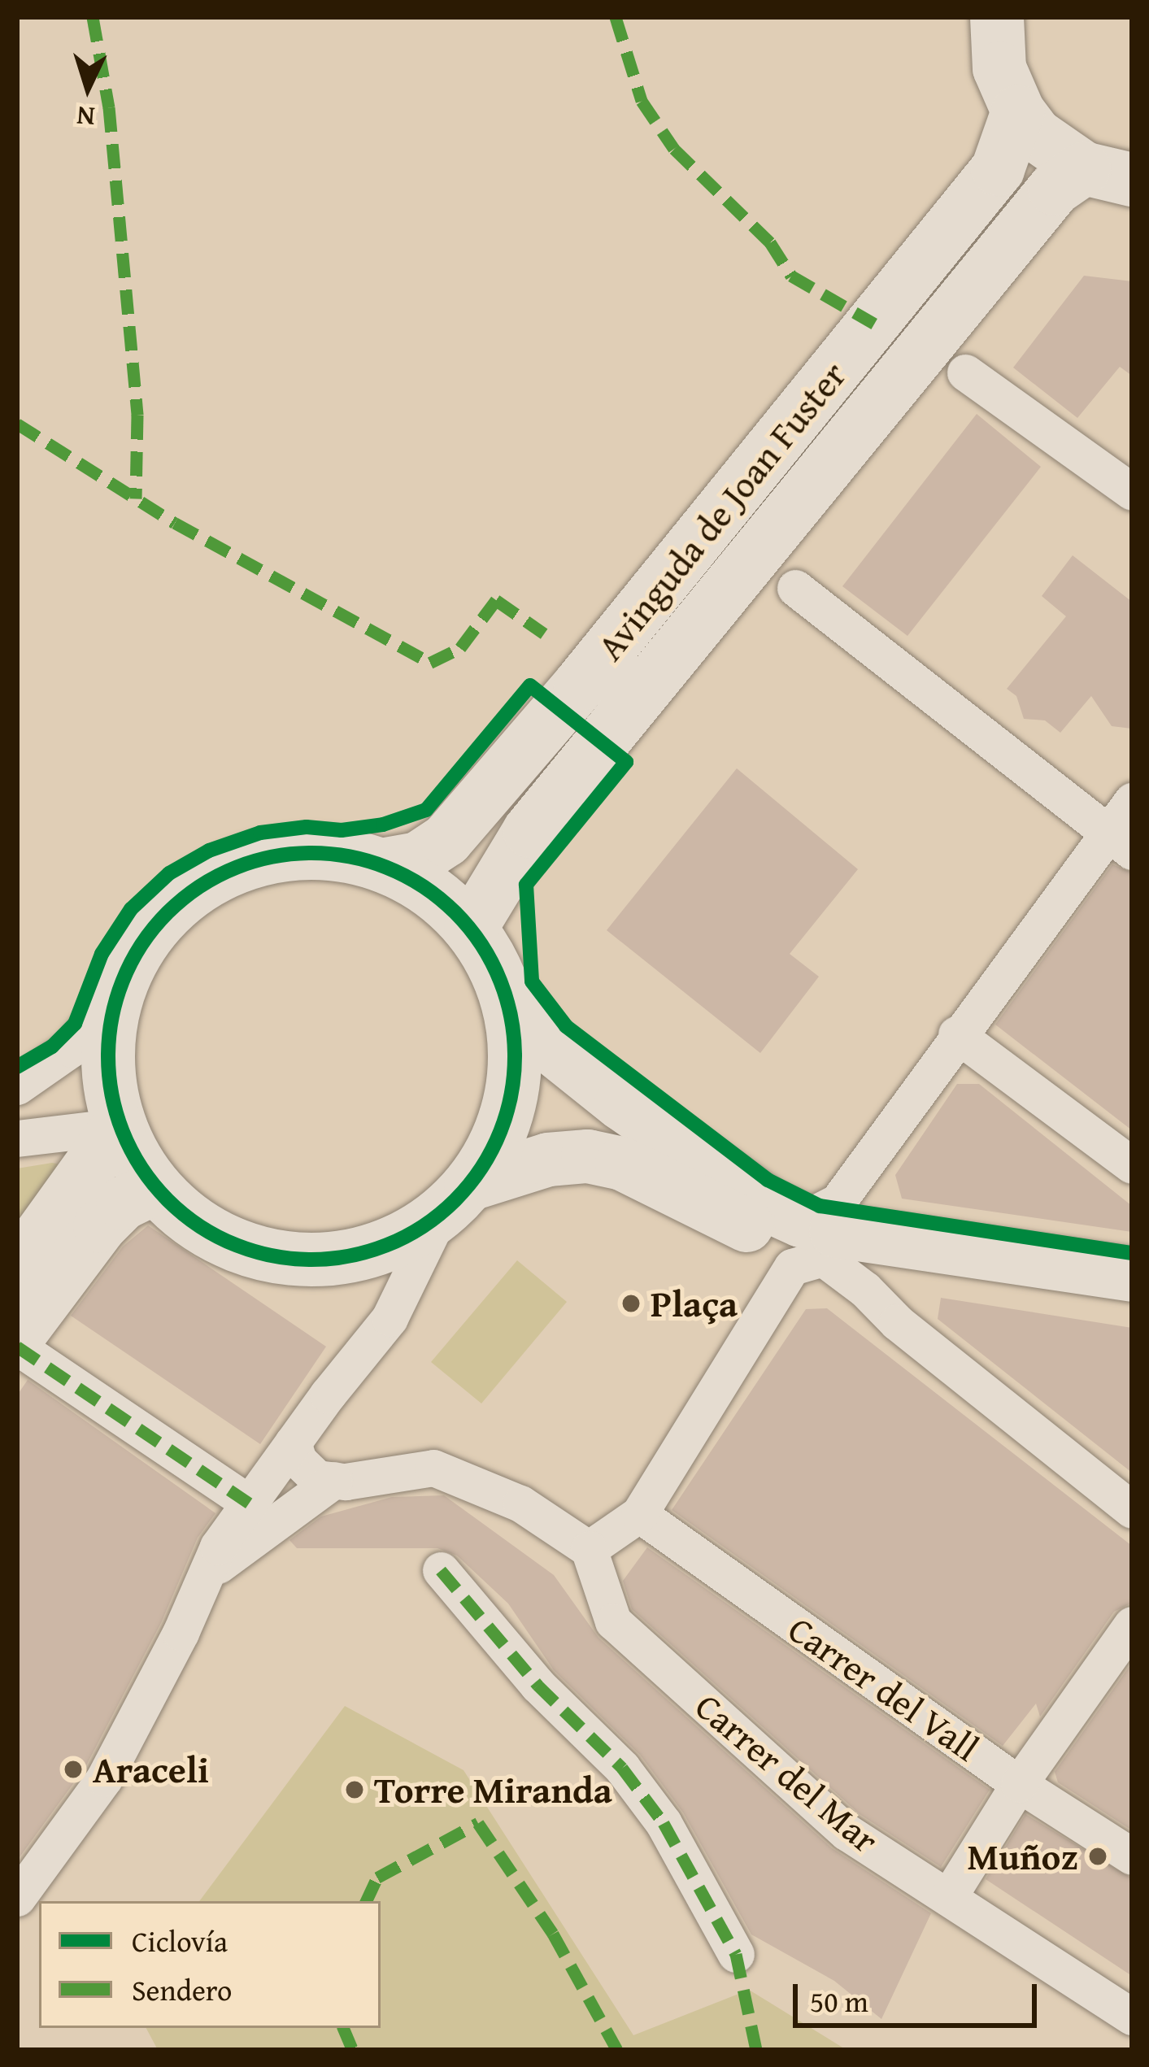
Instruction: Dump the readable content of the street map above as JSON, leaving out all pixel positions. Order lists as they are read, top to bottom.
{
  "streets": {
    "street": ["Avinguda de Joan Fuster", "Carrer del Vall", "Carrer del Mar"]
  },
  "places": [
    "Plaça",
    "Araceli",
    "Torre Miranda",
    "Muñoz"
  ],
  "legend": ["Ciclovía", "Sendero"],
  "scale_bar": "50 m",
  "north": "bottom"
}
